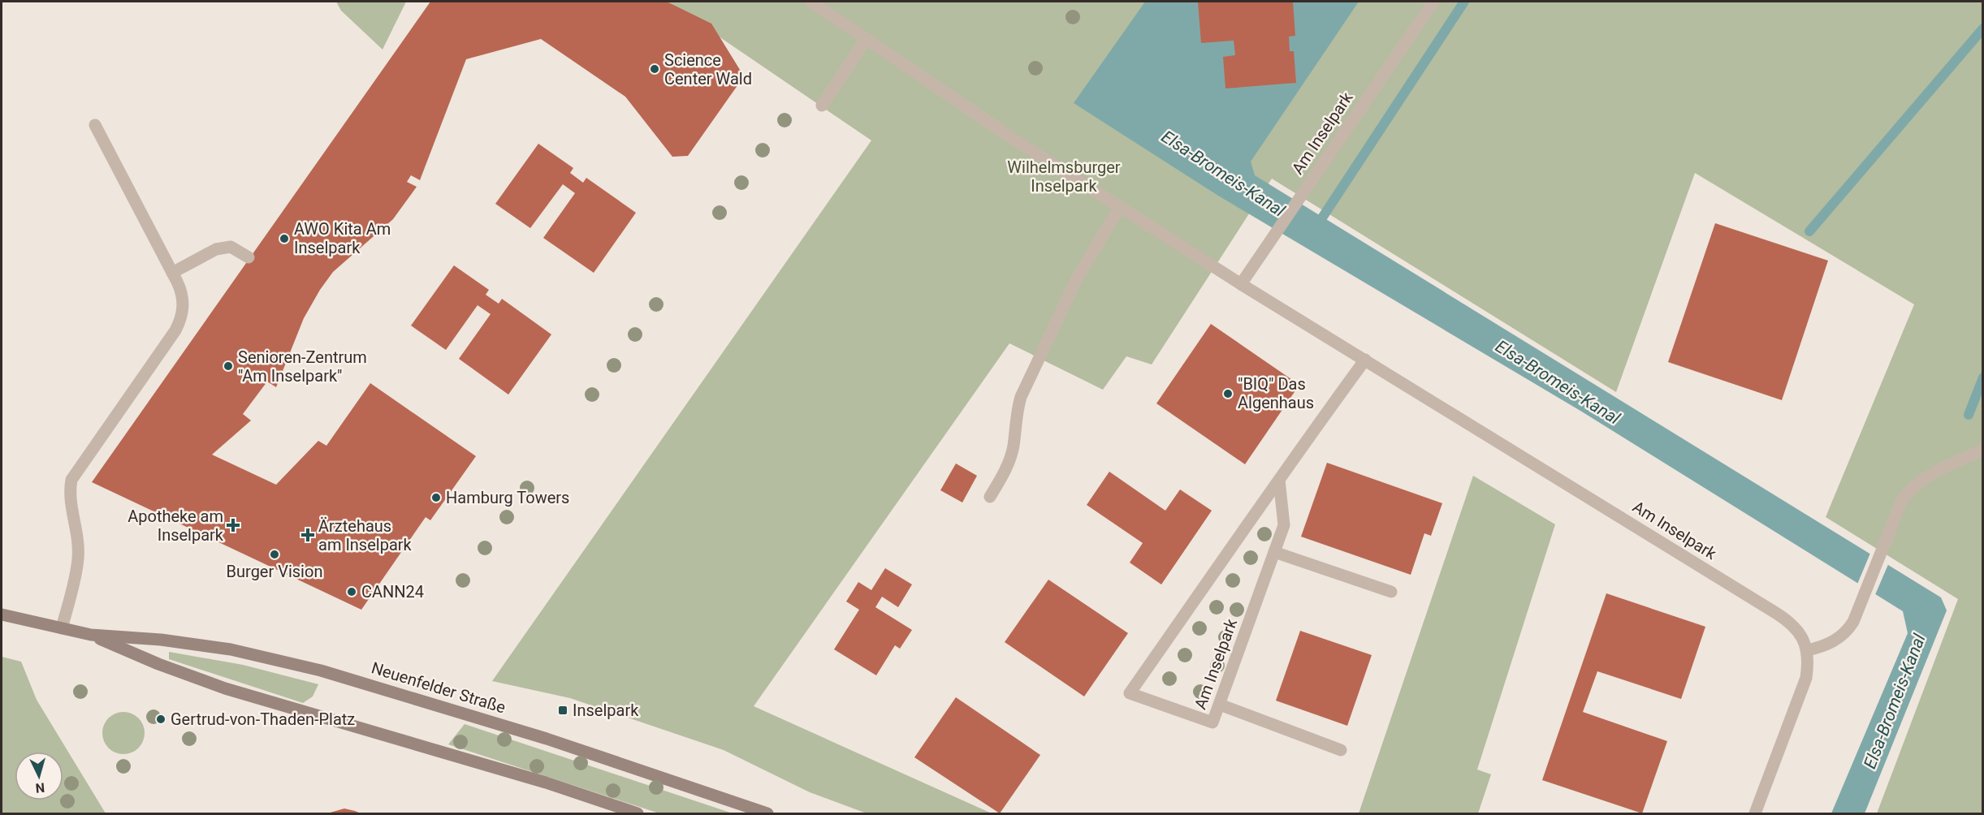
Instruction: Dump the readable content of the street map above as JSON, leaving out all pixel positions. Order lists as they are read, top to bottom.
{
  "streets": {
    "main road": ["Neuenfelder Straße"],
    "street": ["Am Inselpark"]
  },
  "water": ["Elsa-Bromeis-Kanal"],
  "parks": ["Wilhelmsburger Inselpark"],
  "places": {
    "other": [
      "Science Center Wald",
      "AWO Kita Am Inselpark",
      "Senioren-Zentrum \"Am Inselpark\"",
      "\"BIQ\" Das Algenhaus",
      "Hamburg Towers",
      "Burger Vision",
      "CANN24",
      "Gertrud-von-Thaden-Platz"
    ],
    "health": ["Apotheke am Inselpark", "Ärztehaus am Inselpark"],
    "transit": ["Inselpark"]
  },
  "north": "bottom"
}
